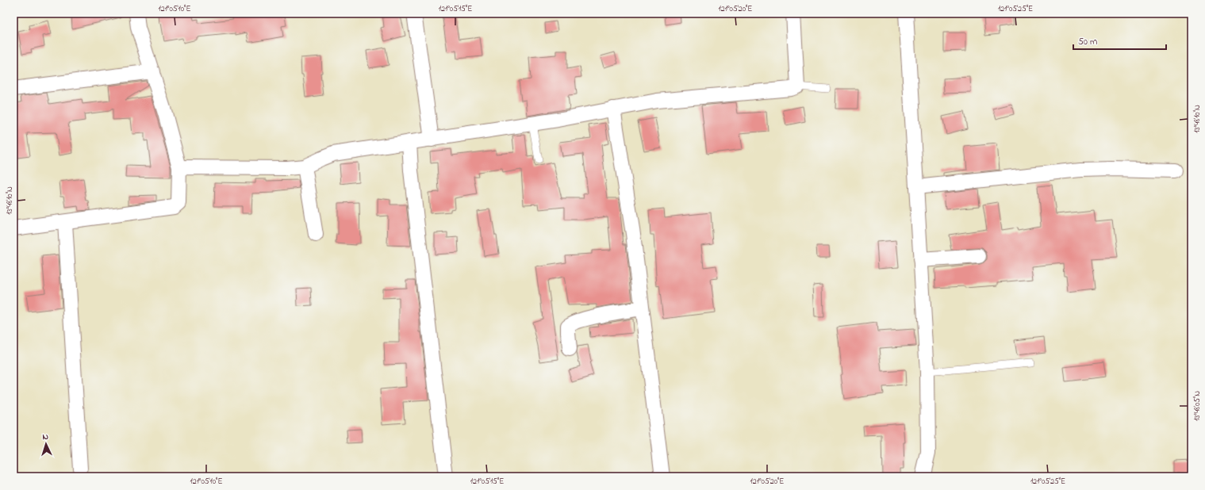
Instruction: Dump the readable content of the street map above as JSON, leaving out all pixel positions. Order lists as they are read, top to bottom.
{
  "scale_bar": "50 m",
  "north": "top",
  "coordinates": [
    "121°05'10\"E",
    "121°05'15\"E",
    "121°05'20\"E",
    "121°05'25\"E",
    "13°48'10\"N",
    "13°48'05\"N"
  ]
}
